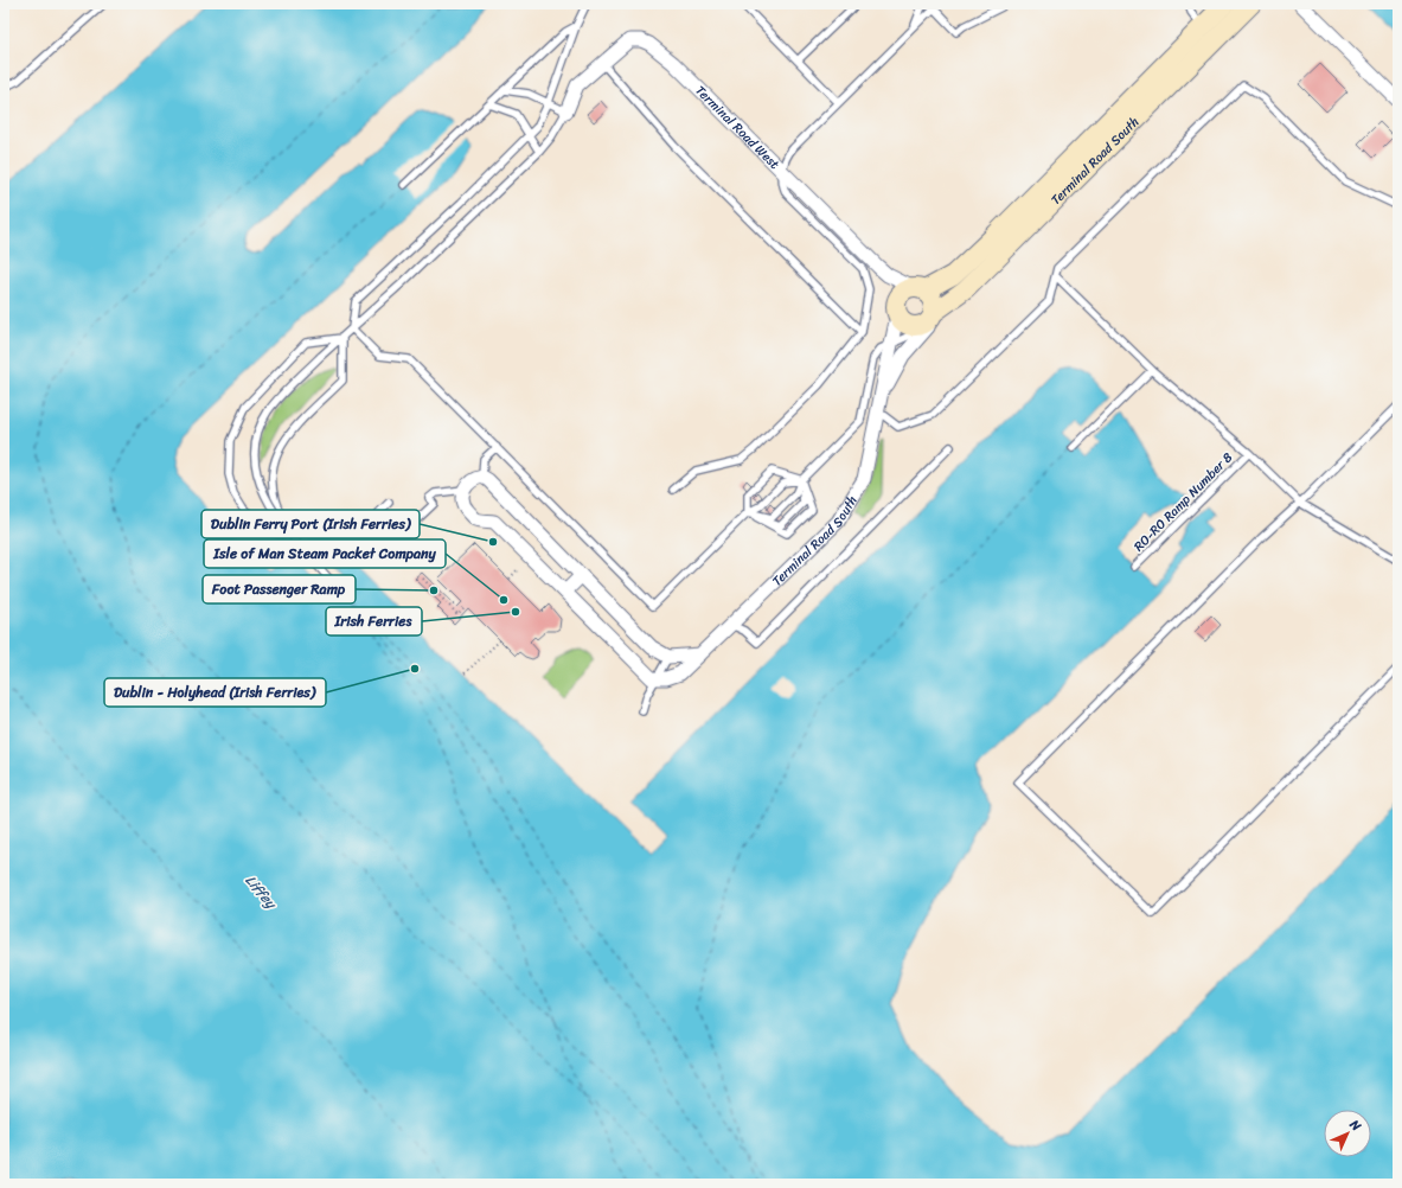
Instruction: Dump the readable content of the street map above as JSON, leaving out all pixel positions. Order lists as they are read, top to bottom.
{
  "streets": {
    "street": ["Terminal Road West", "Terminal Road South"],
    "lane": ["RO-RO Ramp Number 8"]
  },
  "crossings": [
    ["Terminal Road West", "Terminal Road South"]
  ],
  "water": ["Liffey"],
  "places": [
    "Dublin Ferry Port (Irish Ferries)",
    "Foot Passenger Ramp",
    "Isle of Man Steam Packet Company",
    "Irish Ferries",
    "Dublin - Holyhead (Irish Ferries)"
  ],
  "north": "top right"
}
